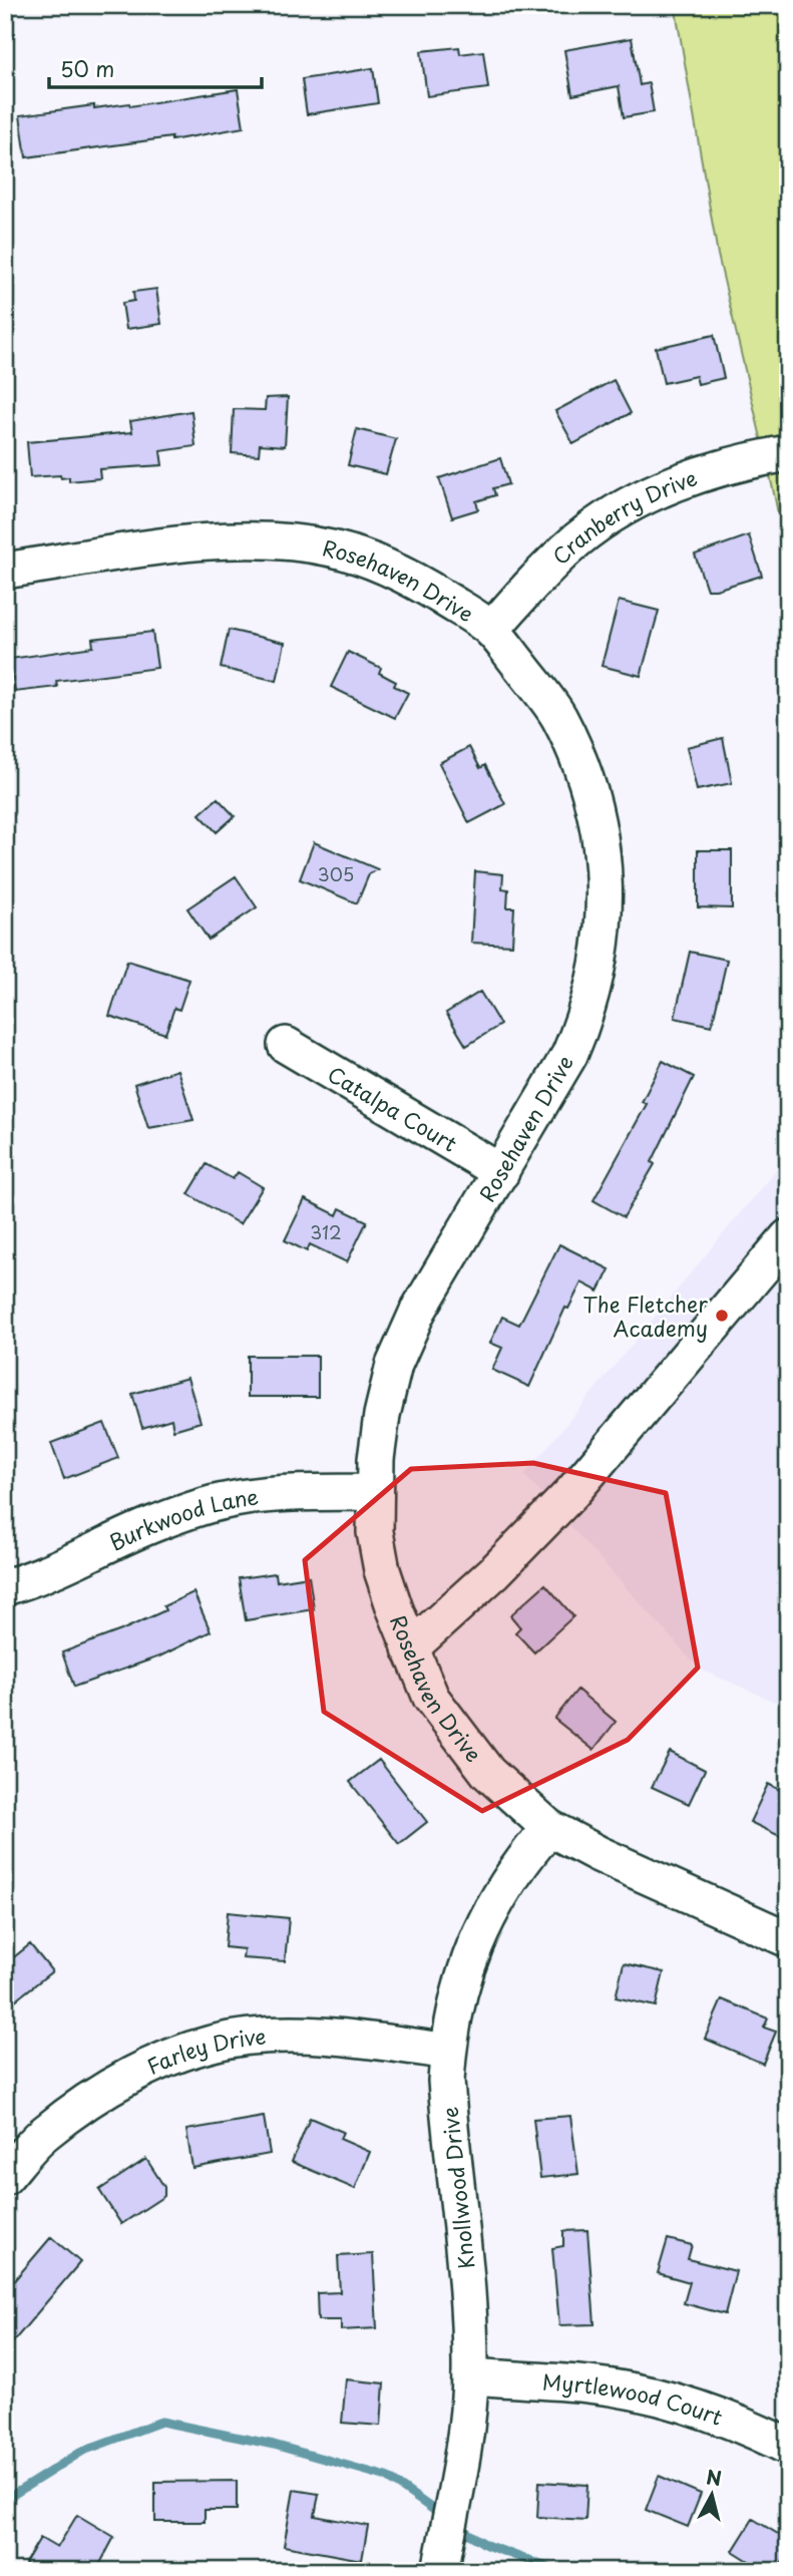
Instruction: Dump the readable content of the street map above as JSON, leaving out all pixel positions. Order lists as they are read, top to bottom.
{
  "streets": {
    "street": [
      "Cranberry Drive",
      "Rosehaven Drive",
      "Catalpa Court",
      "Burkwood Lane",
      "Farley Drive",
      "Knollwood Drive",
      "Myrtlewood Court"
    ]
  },
  "crossings": [
    ["Cranberry Drive", "Rosehaven Drive"],
    ["Rosehaven Drive", "Catalpa Court"],
    ["Rosehaven Drive", "Burkwood Lane"],
    ["Rosehaven Drive", "Knollwood Drive"],
    ["Farley Drive", "Knollwood Drive"],
    ["Knollwood Drive", "Myrtlewood Court"]
  ],
  "places": ["The Fletcher Academy"],
  "house_numbers": ["305", "312"],
  "scale_bar": "50 m",
  "north": "top"
}
